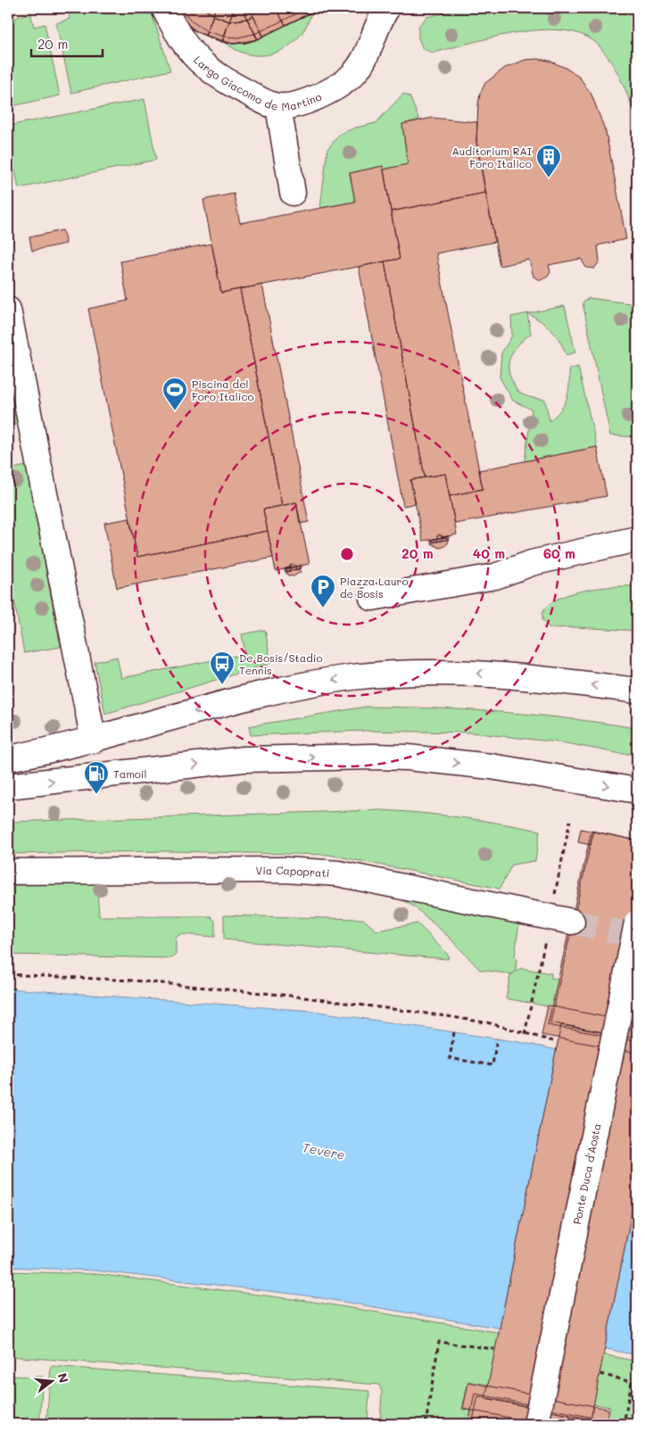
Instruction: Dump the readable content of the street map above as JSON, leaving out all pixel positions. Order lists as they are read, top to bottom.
{
  "streets": {
    "main road": ["Largo Giacomo de Martino", "Via Capoprati", "Ponte Duca d'Aosta"]
  },
  "water": ["Tevere"],
  "places": {
    "building": ["Auditorium RAI Foro Italico"],
    "sports": ["Piscina del Foro Italico"],
    "parking": ["Piazza Lauro de Bosis"],
    "bus stop": ["De Bosis/Stadio Tennis"],
    "fuel station": ["Tamoil"]
  },
  "scale_bar": "20 m",
  "north": "right",
  "rings": ["20 m", "40 m", "60 m"]
}
